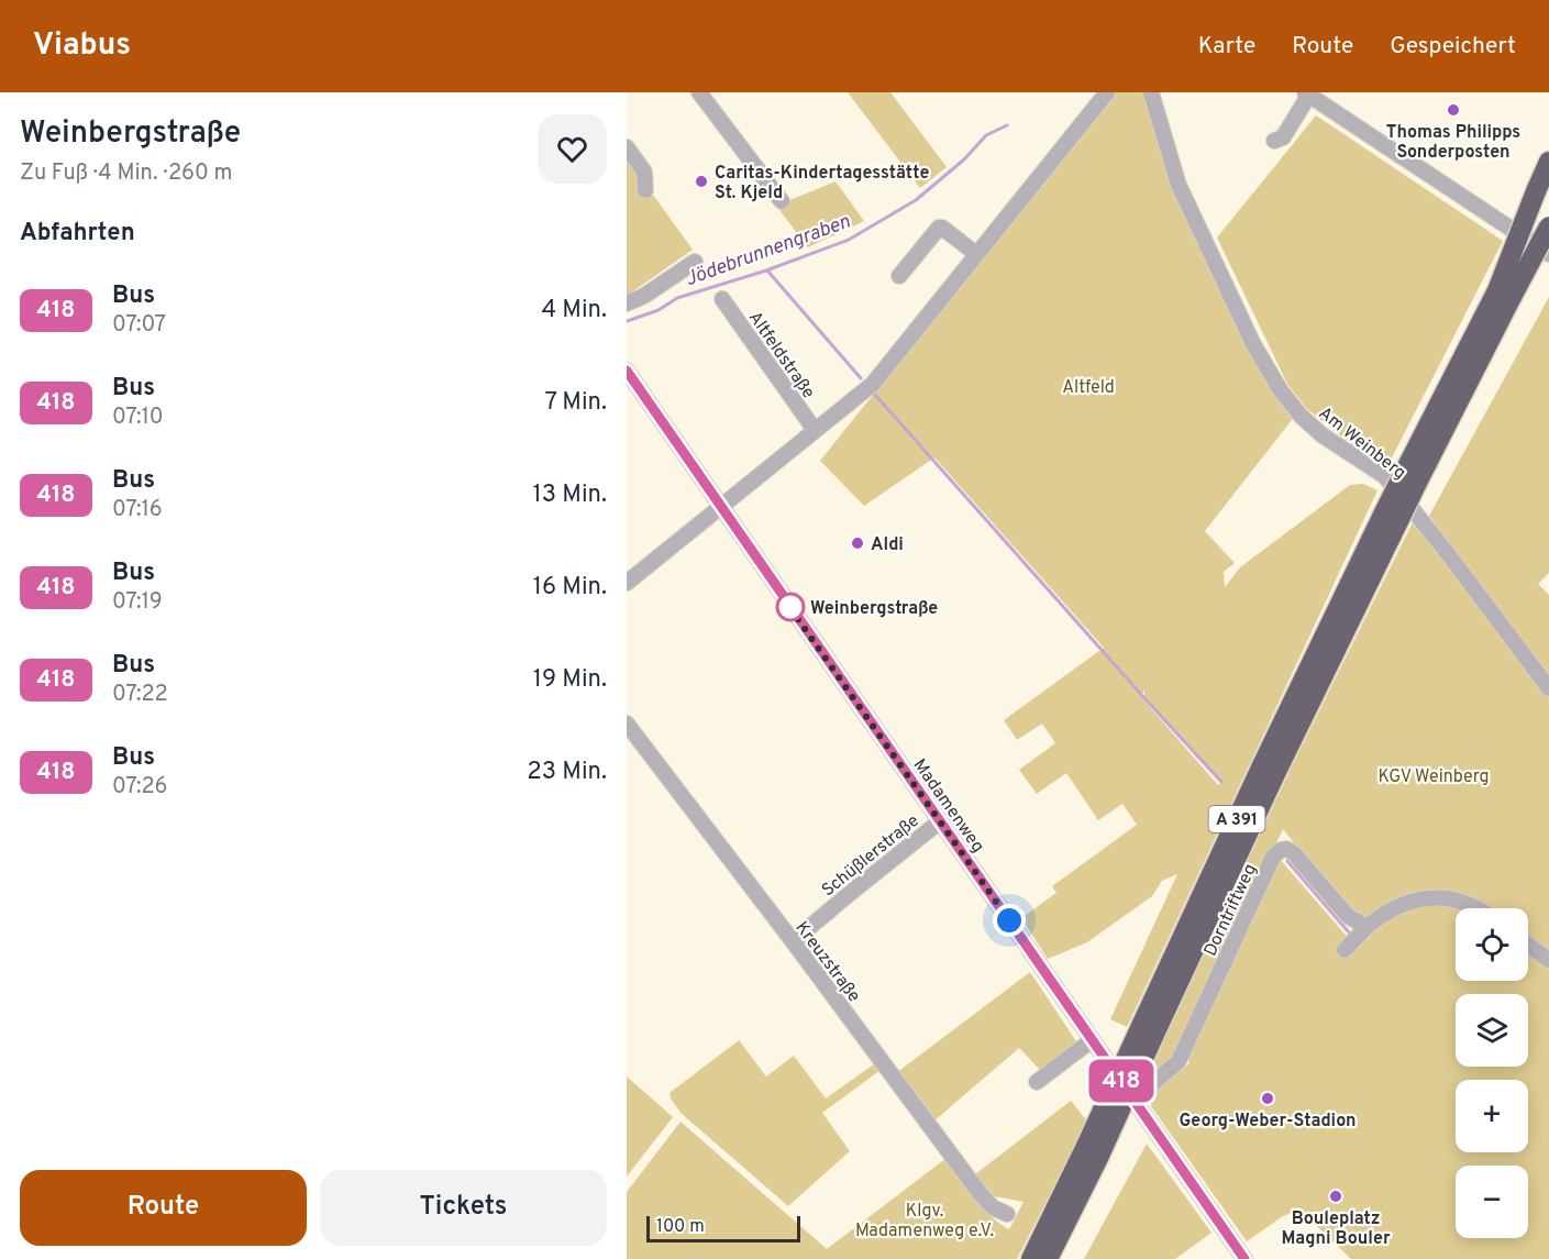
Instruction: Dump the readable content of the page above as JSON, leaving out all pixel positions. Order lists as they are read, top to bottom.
{
  "streets": {
    "highway": ["A 391"],
    "street": [
      "Altfeldstraße",
      "Am Weinberg",
      "Madamenweg",
      "Schüßlerstraße",
      "Dorntriftweg",
      "Kreuzstraße"
    ]
  },
  "crossings": [
    ["Madamenweg", "Schüßlerstraße"],
    ["Madamenweg", "Dorntriftweg"],
    ["Schüßlerstraße", "Kreuzstraße"]
  ],
  "water": ["Jödebrunnengraben"],
  "parks": ["Altfeld", "KGV Weinberg", "Klgv. Madamenweg e.V."],
  "places": [
    "Thomas Philipps Sonderposten",
    "Caritas-Kindertagesstätte St. Kjeld",
    "Aldi",
    "Weinbergstraße",
    "Georg-Weber-Stadion",
    "Bouleplatz Magni Bouler"
  ],
  "lines": ["bus line 418"],
  "scale_bar": "100 m",
  "page": {
    "header": "Viabus",
    "nav": ["Karte", "Route", "Gespeichert"],
    "heading": [
      ["Weinbergstraße", "Zu Fuß · 4 Min. · 260 m"],
      "Abfahrten"
    ],
    "on_map": "418",
    "list": [
      {
        "mark": "418",
        "name": "Bus",
        "note": "07:07",
        "value": "4 Min."
      },
      {
        "mark": "418",
        "name": "Bus",
        "note": "07:10",
        "value": "7 Min."
      },
      {
        "mark": "418",
        "name": "Bus",
        "note": "07:16",
        "value": "13 Min."
      },
      {
        "mark": "418",
        "name": "Bus",
        "note": "07:19",
        "value": "16 Min."
      },
      {
        "mark": "418",
        "name": "Bus",
        "note": "07:22",
        "value": "19 Min."
      },
      {
        "mark": "418",
        "name": "Bus",
        "note": "07:26",
        "value": "23 Min."
      }
    ],
    "map_buttons": ["+", "−"],
    "buttons": ["Route", "Tickets"],
    "scale": "100 m"
  }
}
